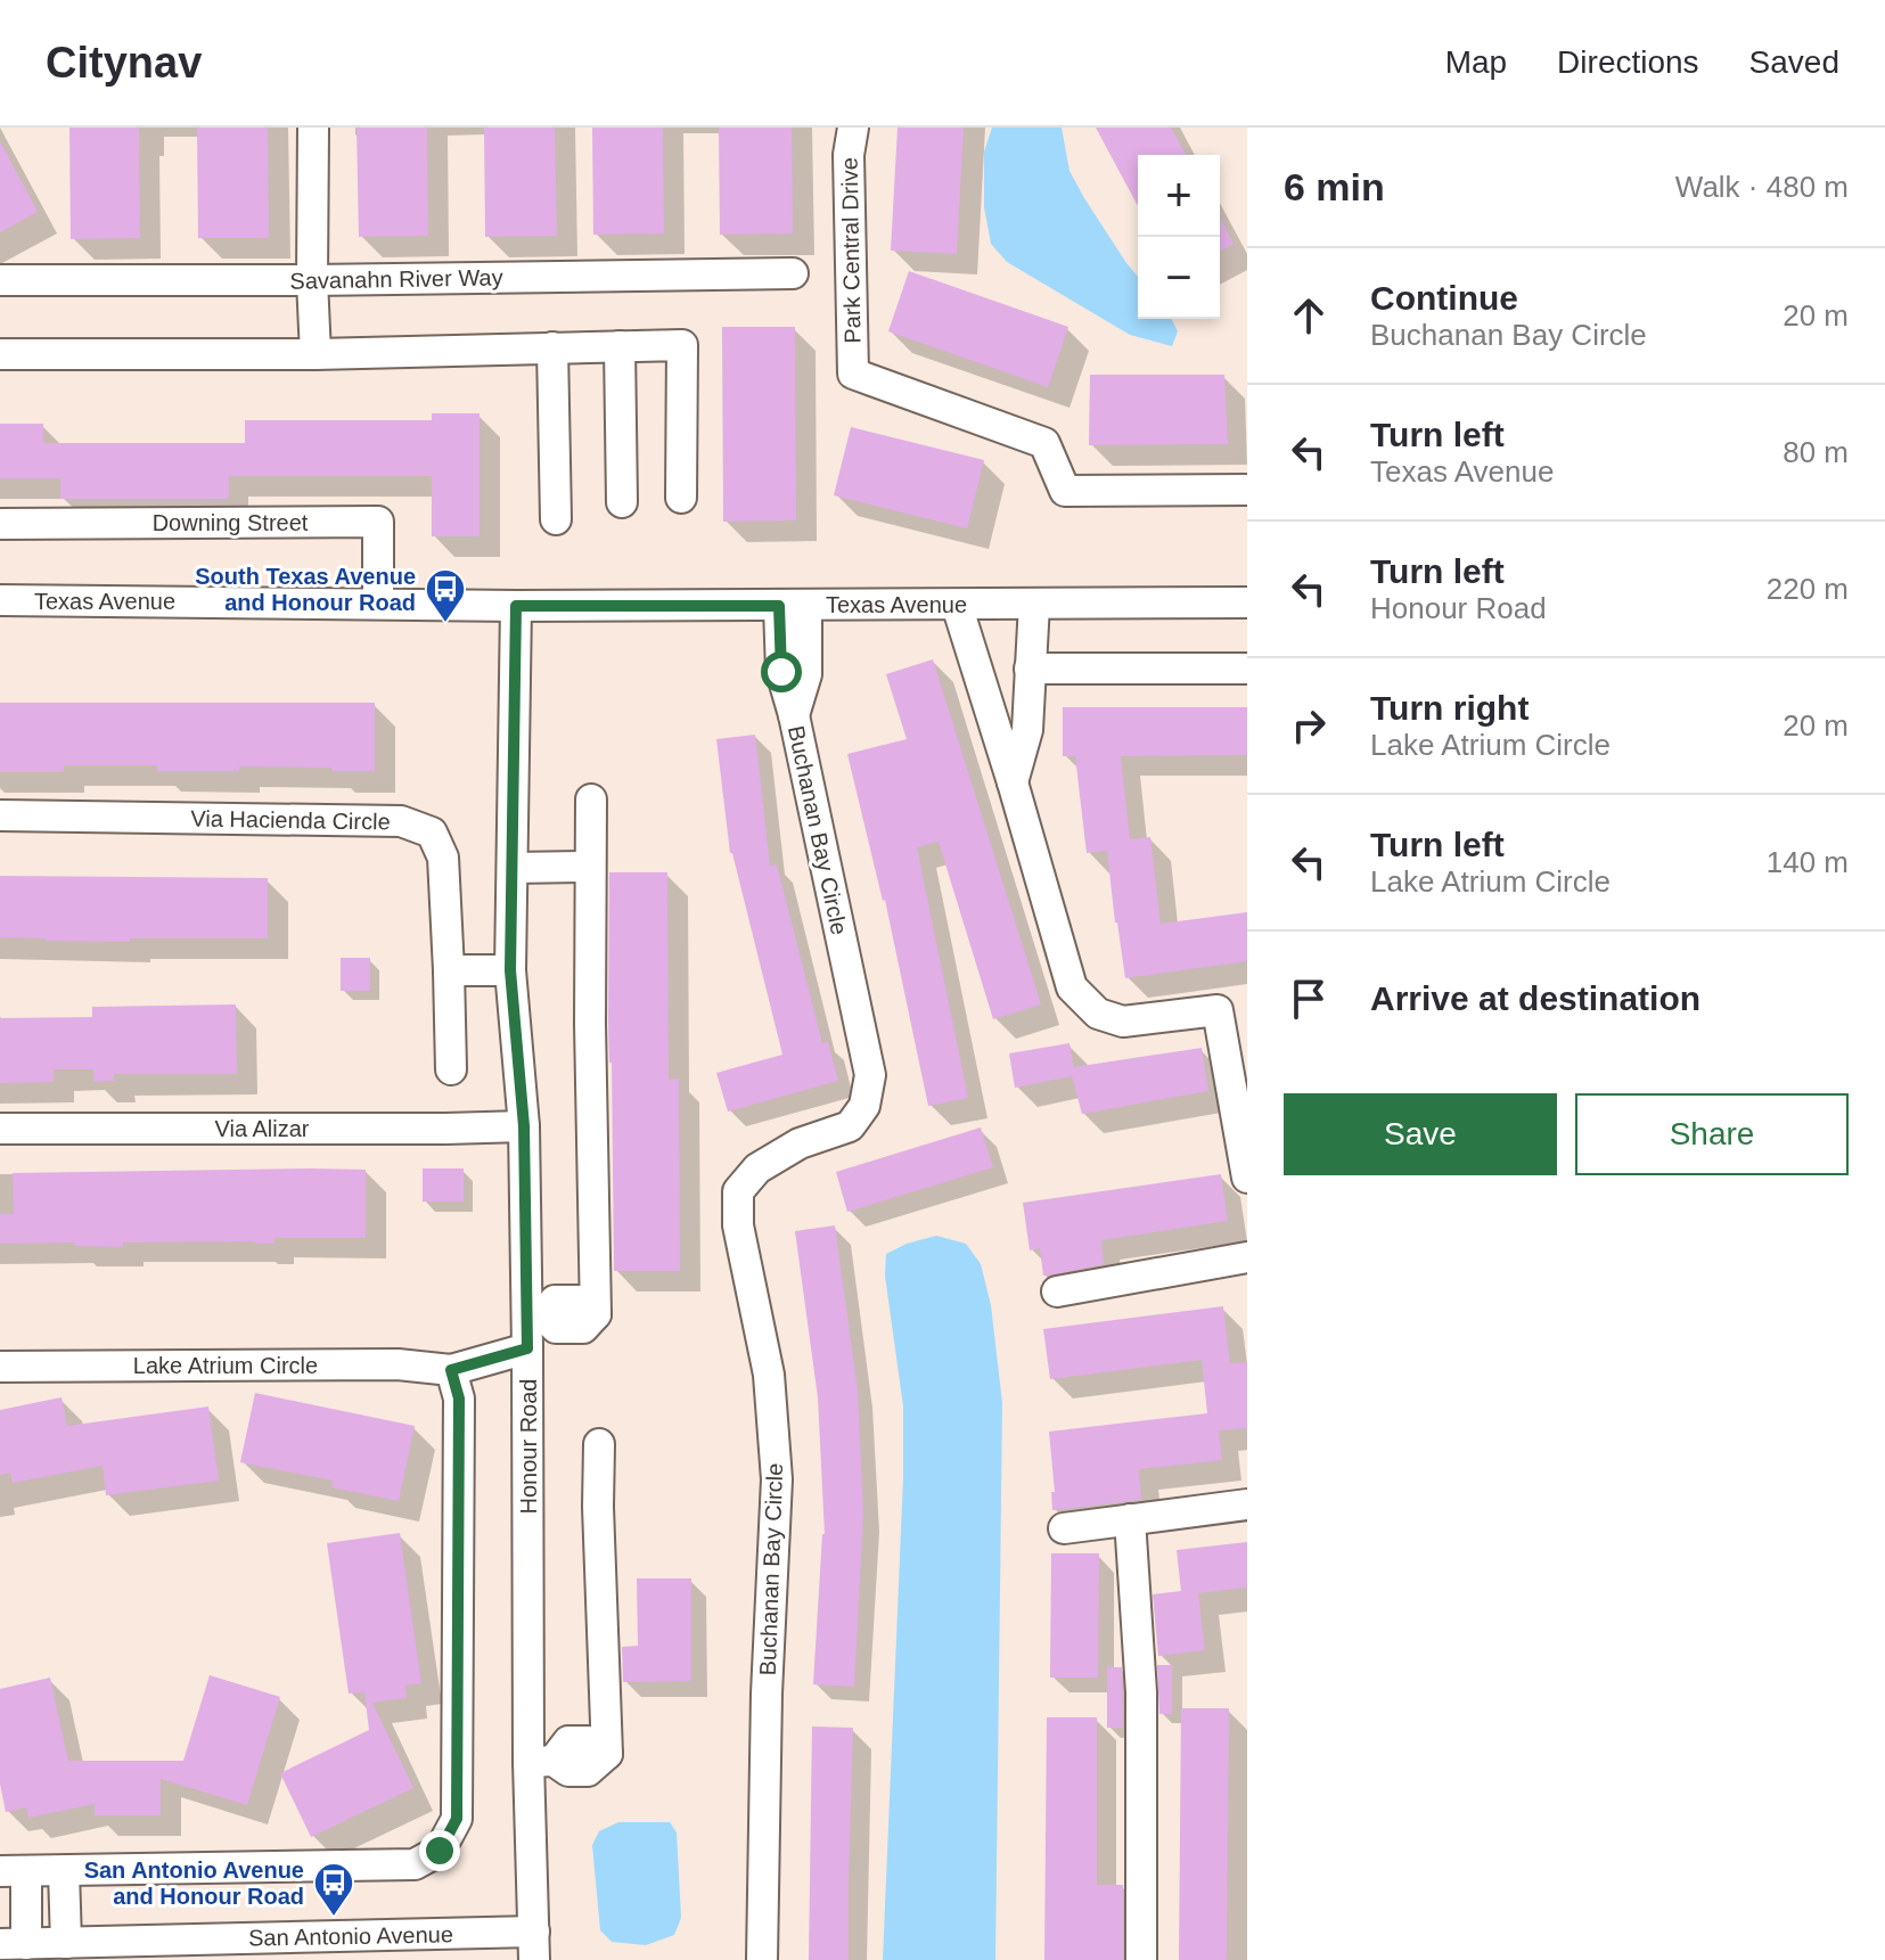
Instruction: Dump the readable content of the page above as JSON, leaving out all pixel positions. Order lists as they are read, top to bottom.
{
  "streets": {
    "street": [
      "Park Central Drive",
      "Savanahn River Way",
      "Downing Street",
      "Texas Avenue",
      "Via Hacienda Circle",
      "Buchanan Bay Circle",
      "Via Alizar",
      "Lake Atrium Circle",
      "Honour Road",
      "San Antonio Avenue"
    ]
  },
  "crossings": [
    ["Downing Street", "Texas Avenue"],
    ["Texas Avenue", "Buchanan Bay Circle"],
    ["Texas Avenue", "Honour Road"],
    ["Via Alizar", "Honour Road"],
    ["Lake Atrium Circle", "Honour Road"],
    ["Honour Road", "San Antonio Avenue"]
  ],
  "places": {
    "bus stop": ["South Texas Avenue and Honour Road", "San Antonio Avenue and Honour Road"]
  },
  "page": {
    "header": "Citynav",
    "nav": ["Map", "Directions", "Saved"],
    "heading": ["6 min", "Walk · 480 m"],
    "map_buttons": ["+", "−"],
    "list": [
      ["Continue", "Buchanan Bay Circle", "20 m"],
      ["Turn left", "Texas Avenue", "80 m"],
      ["Turn left", "Honour Road", "220 m"],
      ["Turn right", "Lake Atrium Circle", "20 m"],
      ["Turn left", "Lake Atrium Circle", "140 m"],
      "Arrive at destination"
    ],
    "buttons": ["Save", "Share"]
  }
}
